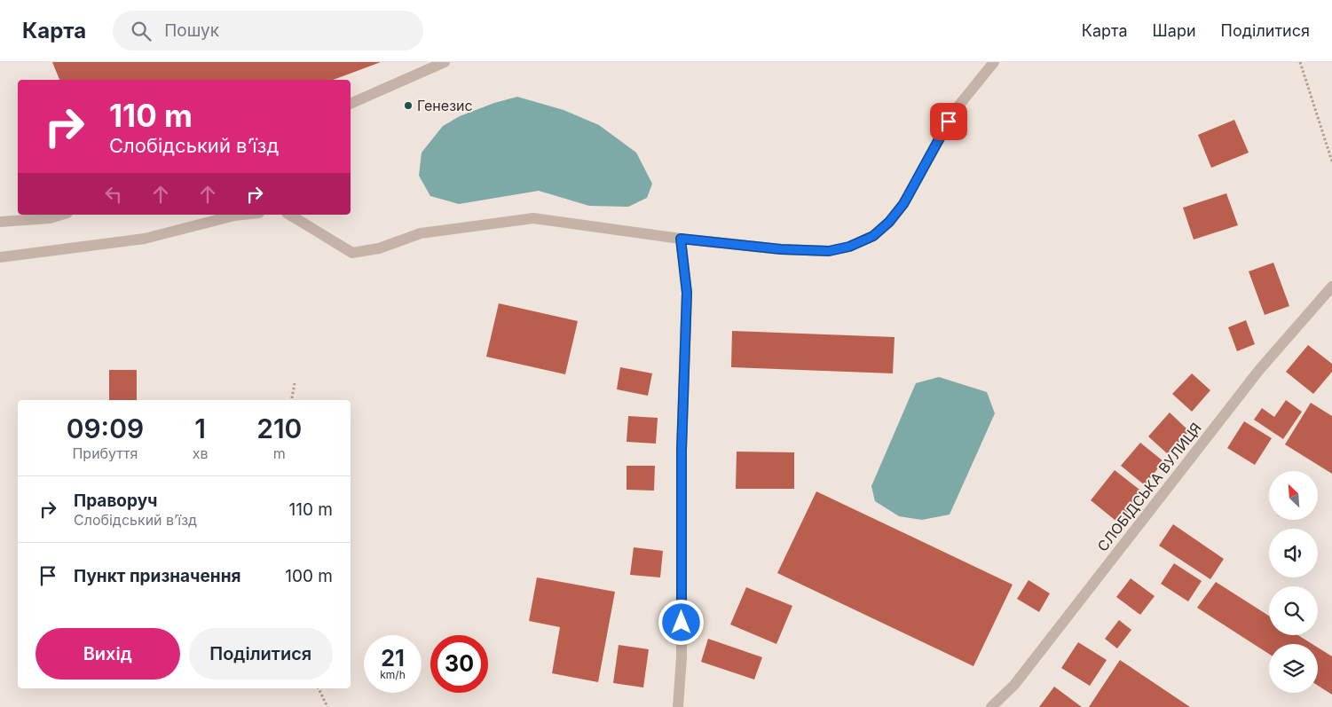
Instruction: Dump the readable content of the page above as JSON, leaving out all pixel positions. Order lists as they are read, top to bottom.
{
  "streets": {
    "street": ["СЛОБІДСЬКА ВУЛИЦЯ"]
  },
  "places": ["Генезис"],
  "north": "top left",
  "page": {
    "header": "Карта",
    "search": "Пошук",
    "nav": ["Карта", "Шари", "Поділитися"],
    "turn": ["110 m", "Слобідський в’їзд"],
    "eta": [
      "09:09",
      "Прибуття",
      "1",
      "хв",
      "210",
      "m"
    ],
    "list": [
      {
        "name": "Праворуч",
        "note": "Слобідський в’їзд",
        "value": "110 m"
      },
      {
        "name": "Пункт призначення",
        "value": "100 m"
      }
    ],
    "buttons": ["Вихід", "Поділитися"],
    "speed": "21 km/h",
    "limit": "30"
  }
}
